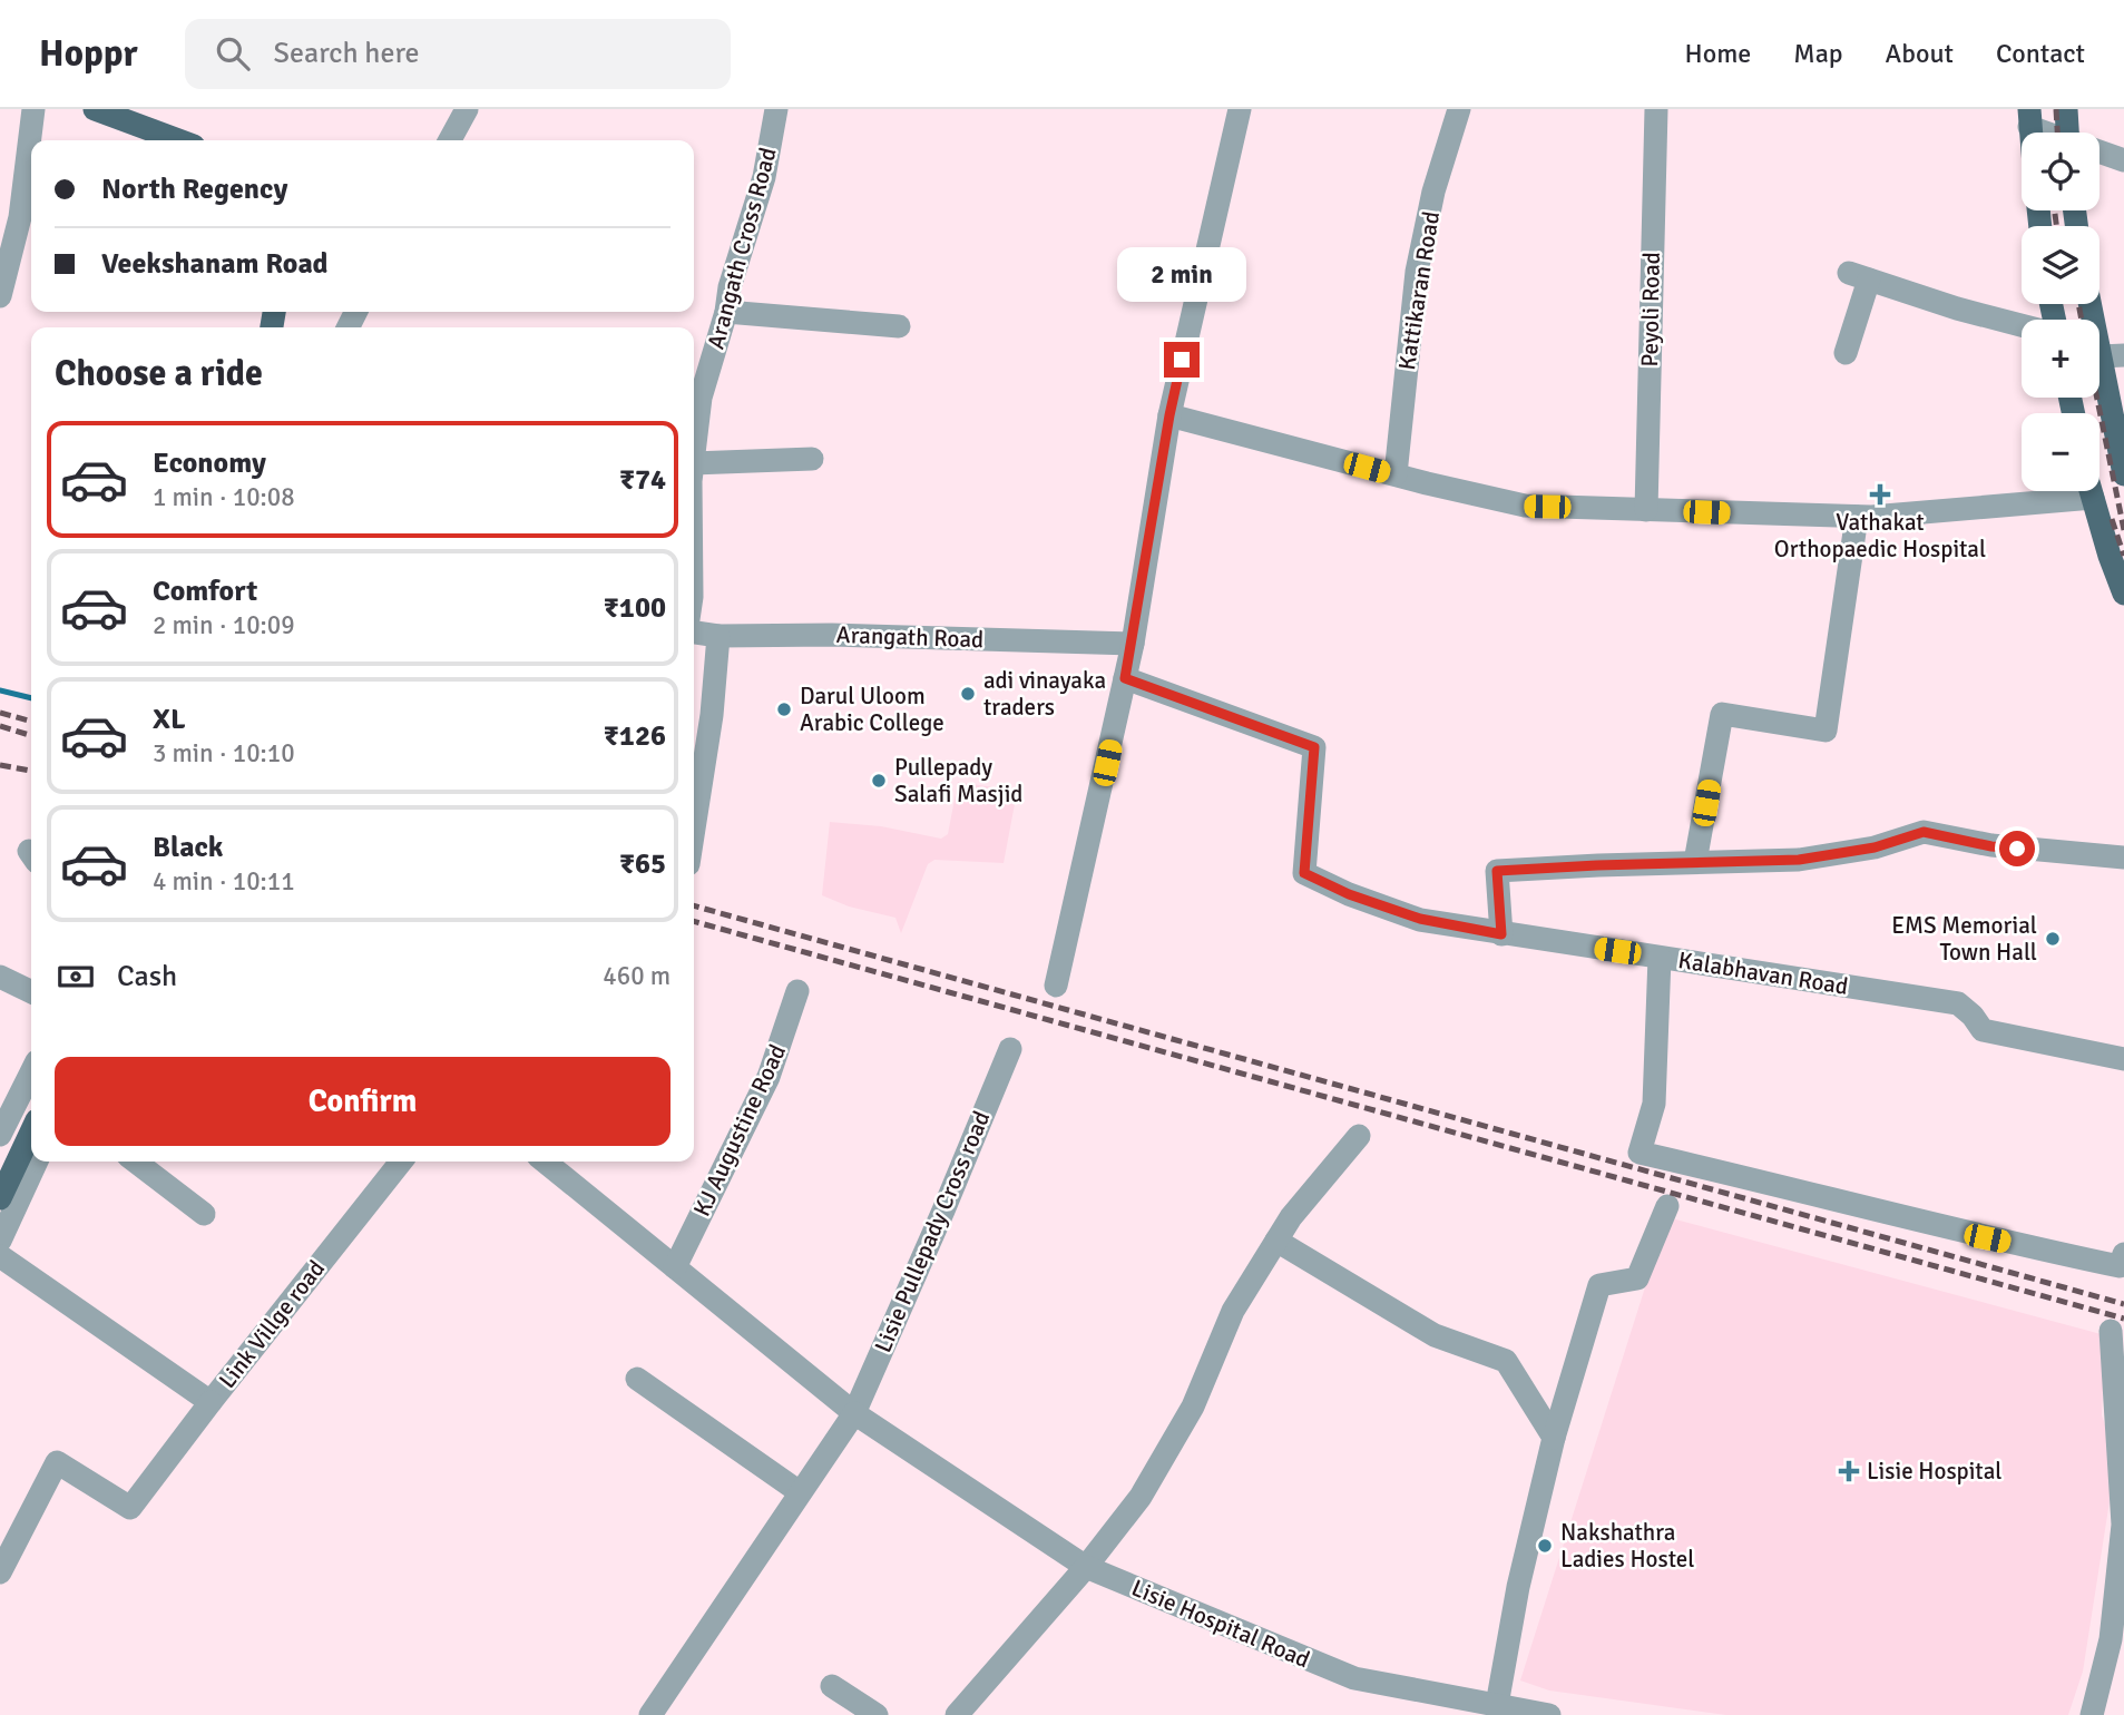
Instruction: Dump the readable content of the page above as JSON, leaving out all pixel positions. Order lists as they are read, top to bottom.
{
  "streets": {
    "street": [
      "Arangath Cross Road",
      "Kattikaran Road",
      "Peyoli Road",
      "Arangath Road",
      "Kalabhavan Road",
      "KJ Augustine Road",
      "Lisie Pullepady Cross road",
      "Link Villge road",
      "Lisie Hospital Road"
    ]
  },
  "crossings": [
    ["KJ Augustine Road", "Lisie Hospital Road"],
    ["Lisie Pullepady Cross road", "Lisie Hospital Road"]
  ],
  "places": {
    "health": ["Vathakat Orthopaedic Hospital", "Lisie Hospital"],
    "other": [
      "adi vinayaka traders",
      "Darul Uloom Arabic College",
      "Pullepady Salafi Masjid",
      "EMS Memorial Town Hall",
      "Nakshathra Ladies Hostel"
    ]
  },
  "page": {
    "header": "Hoppr",
    "search": "Search here",
    "nav": [
      "Home",
      "Map",
      "About",
      "Contact"
    ],
    "map_buttons": ["+", "−"],
    "banner": ["North Regency", "Veekshanam Road"],
    "bubble": "2 min",
    "heading": "Choose a ride",
    "list": [
      {
        "name": "Economy",
        "note": "1 min · 10:08",
        "value": "₹74"
      },
      {
        "name": "Comfort",
        "note": "2 min · 10:09",
        "value": "₹100"
      },
      {
        "name": "XL",
        "note": "3 min · 10:10",
        "value": "₹126"
      },
      {
        "name": "Black",
        "note": "4 min · 10:11",
        "value": "₹65"
      }
    ],
    "pay": ["Cash", "460 m"],
    "buttons": "Confirm"
  }
}
